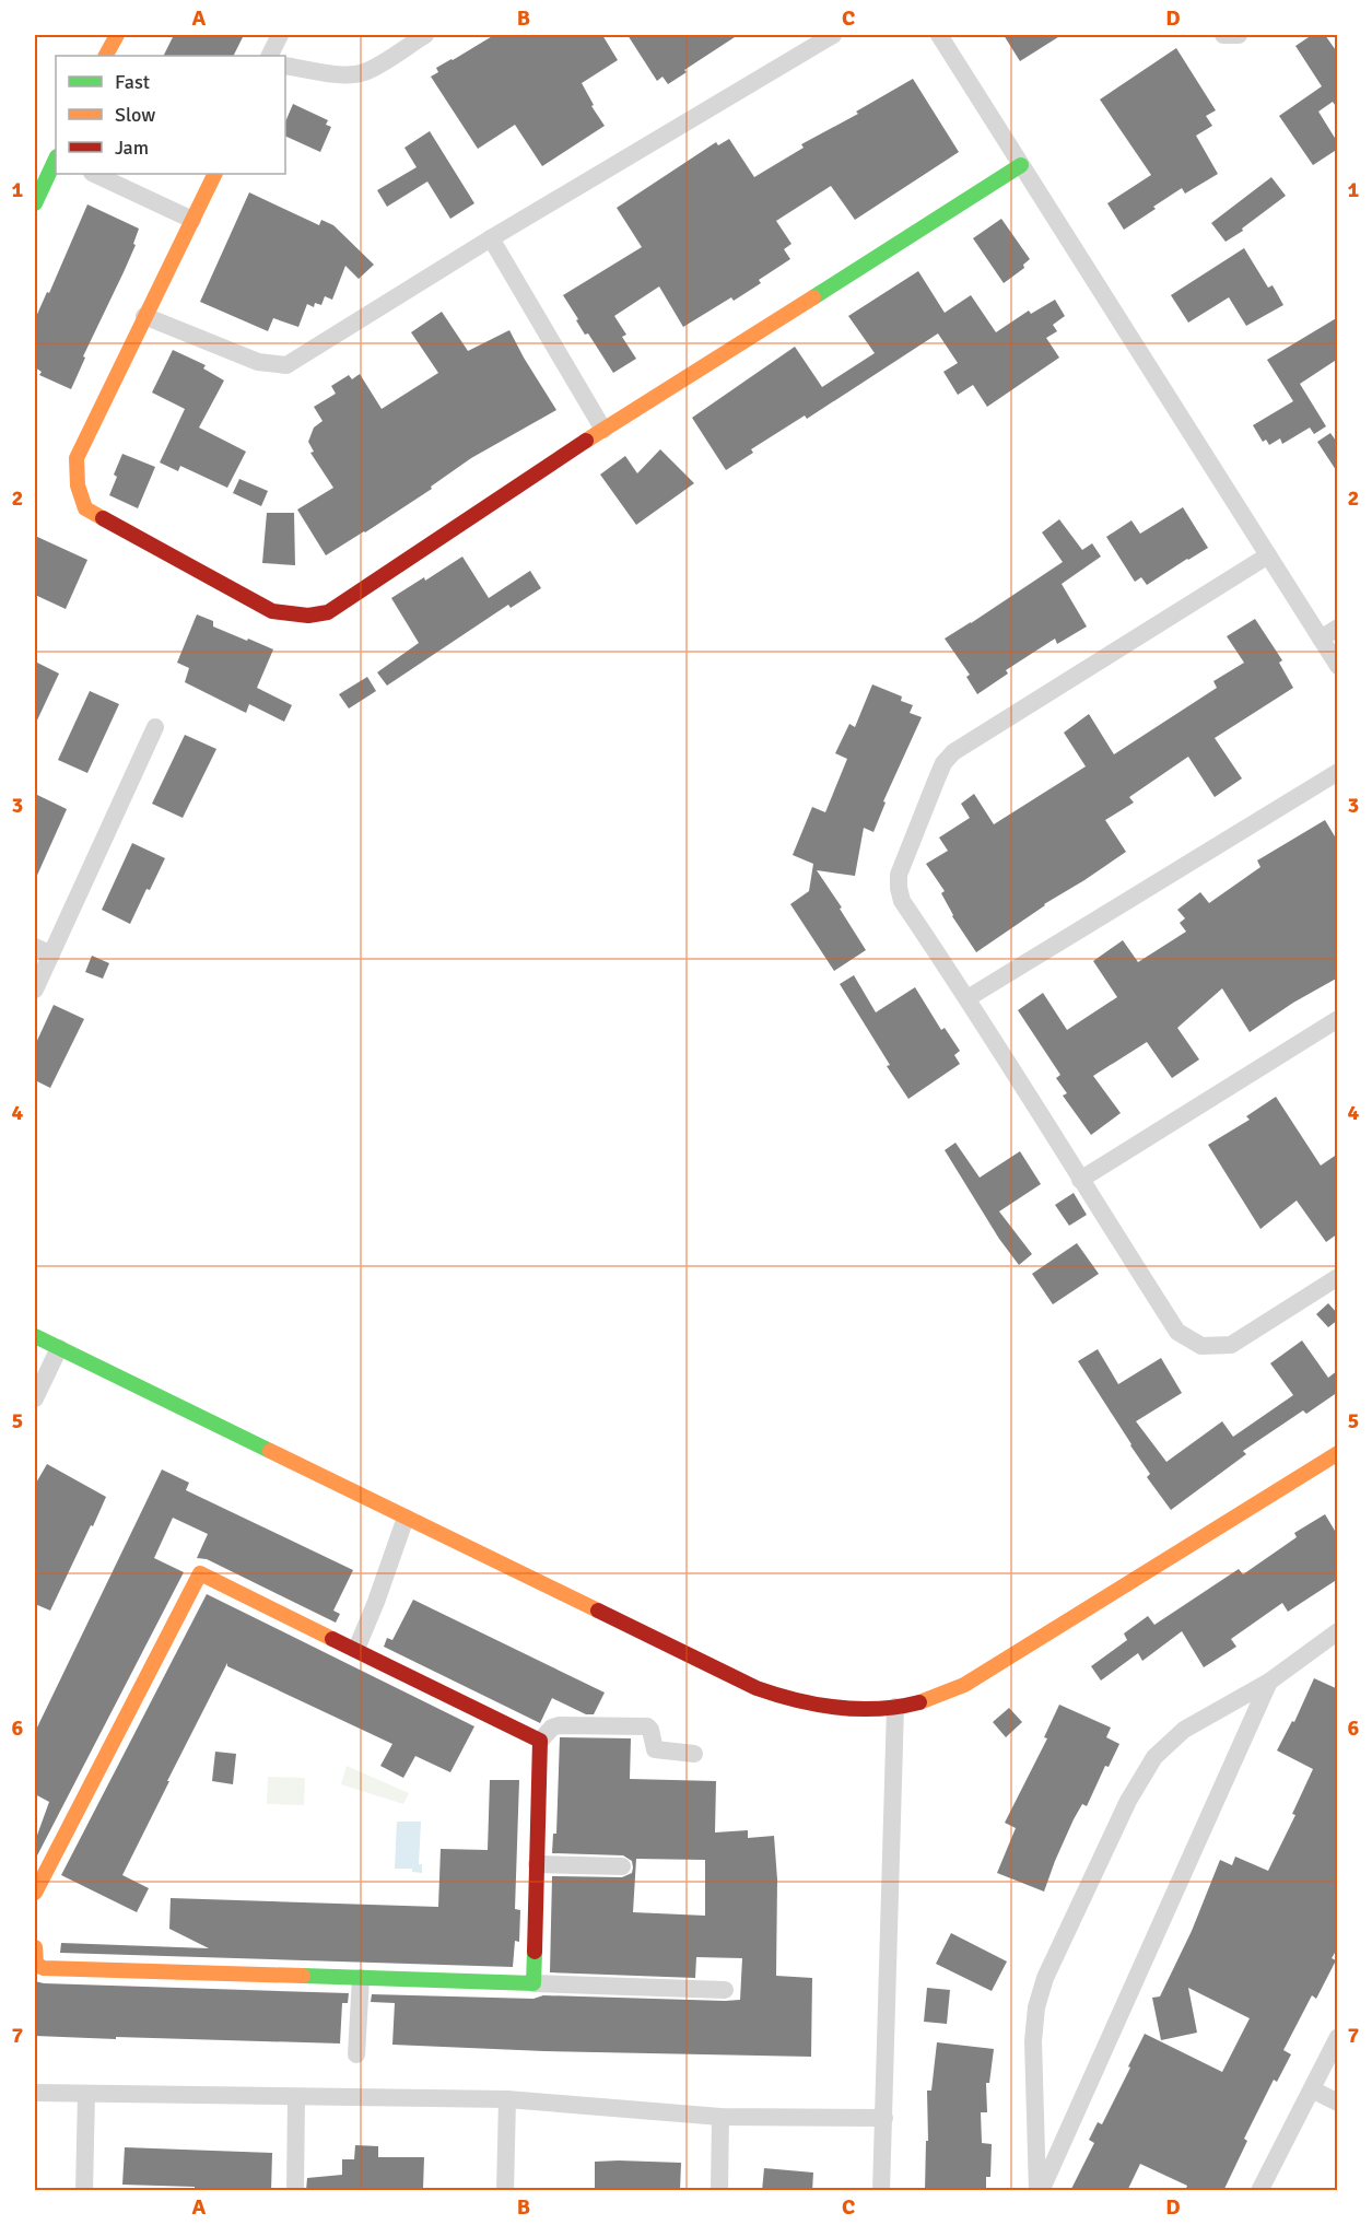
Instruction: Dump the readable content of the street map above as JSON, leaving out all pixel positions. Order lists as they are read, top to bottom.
{
  "legend": ["Fast", "Slow", "Jam"],
  "grid": {
    "columns": [
      "A",
      "B",
      "C",
      "D"
    ],
    "rows": [
      "1",
      "2",
      "3",
      "4",
      "5",
      "6",
      "7"
    ]
  }
}
